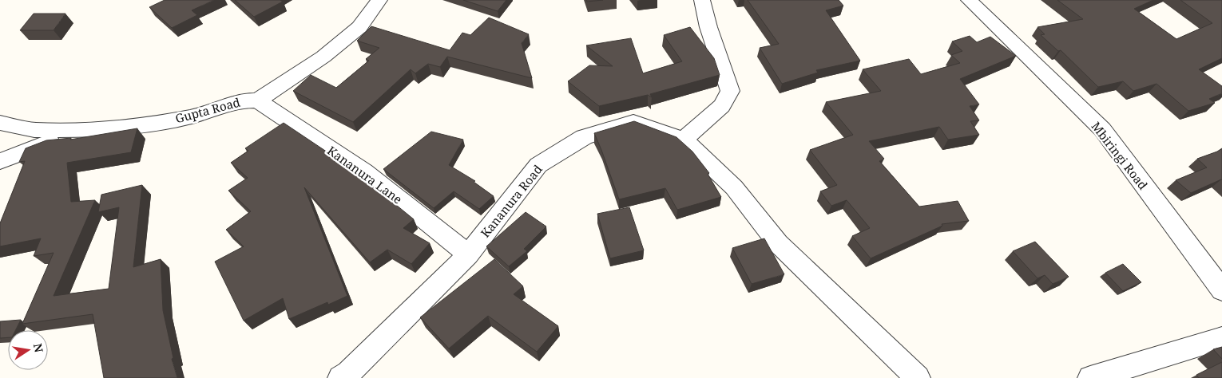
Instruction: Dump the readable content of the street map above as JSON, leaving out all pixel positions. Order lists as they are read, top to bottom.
{
  "streets": {
    "street": [
      "Gupta Road",
      "Mbiringi Road",
      "Kananura Lane",
      "Kananura Road"
    ]
  },
  "crossings": [
    ["Gupta Road", "Kananura Lane"],
    ["Kananura Lane", "Kananura Road"]
  ],
  "north": "right"
}
